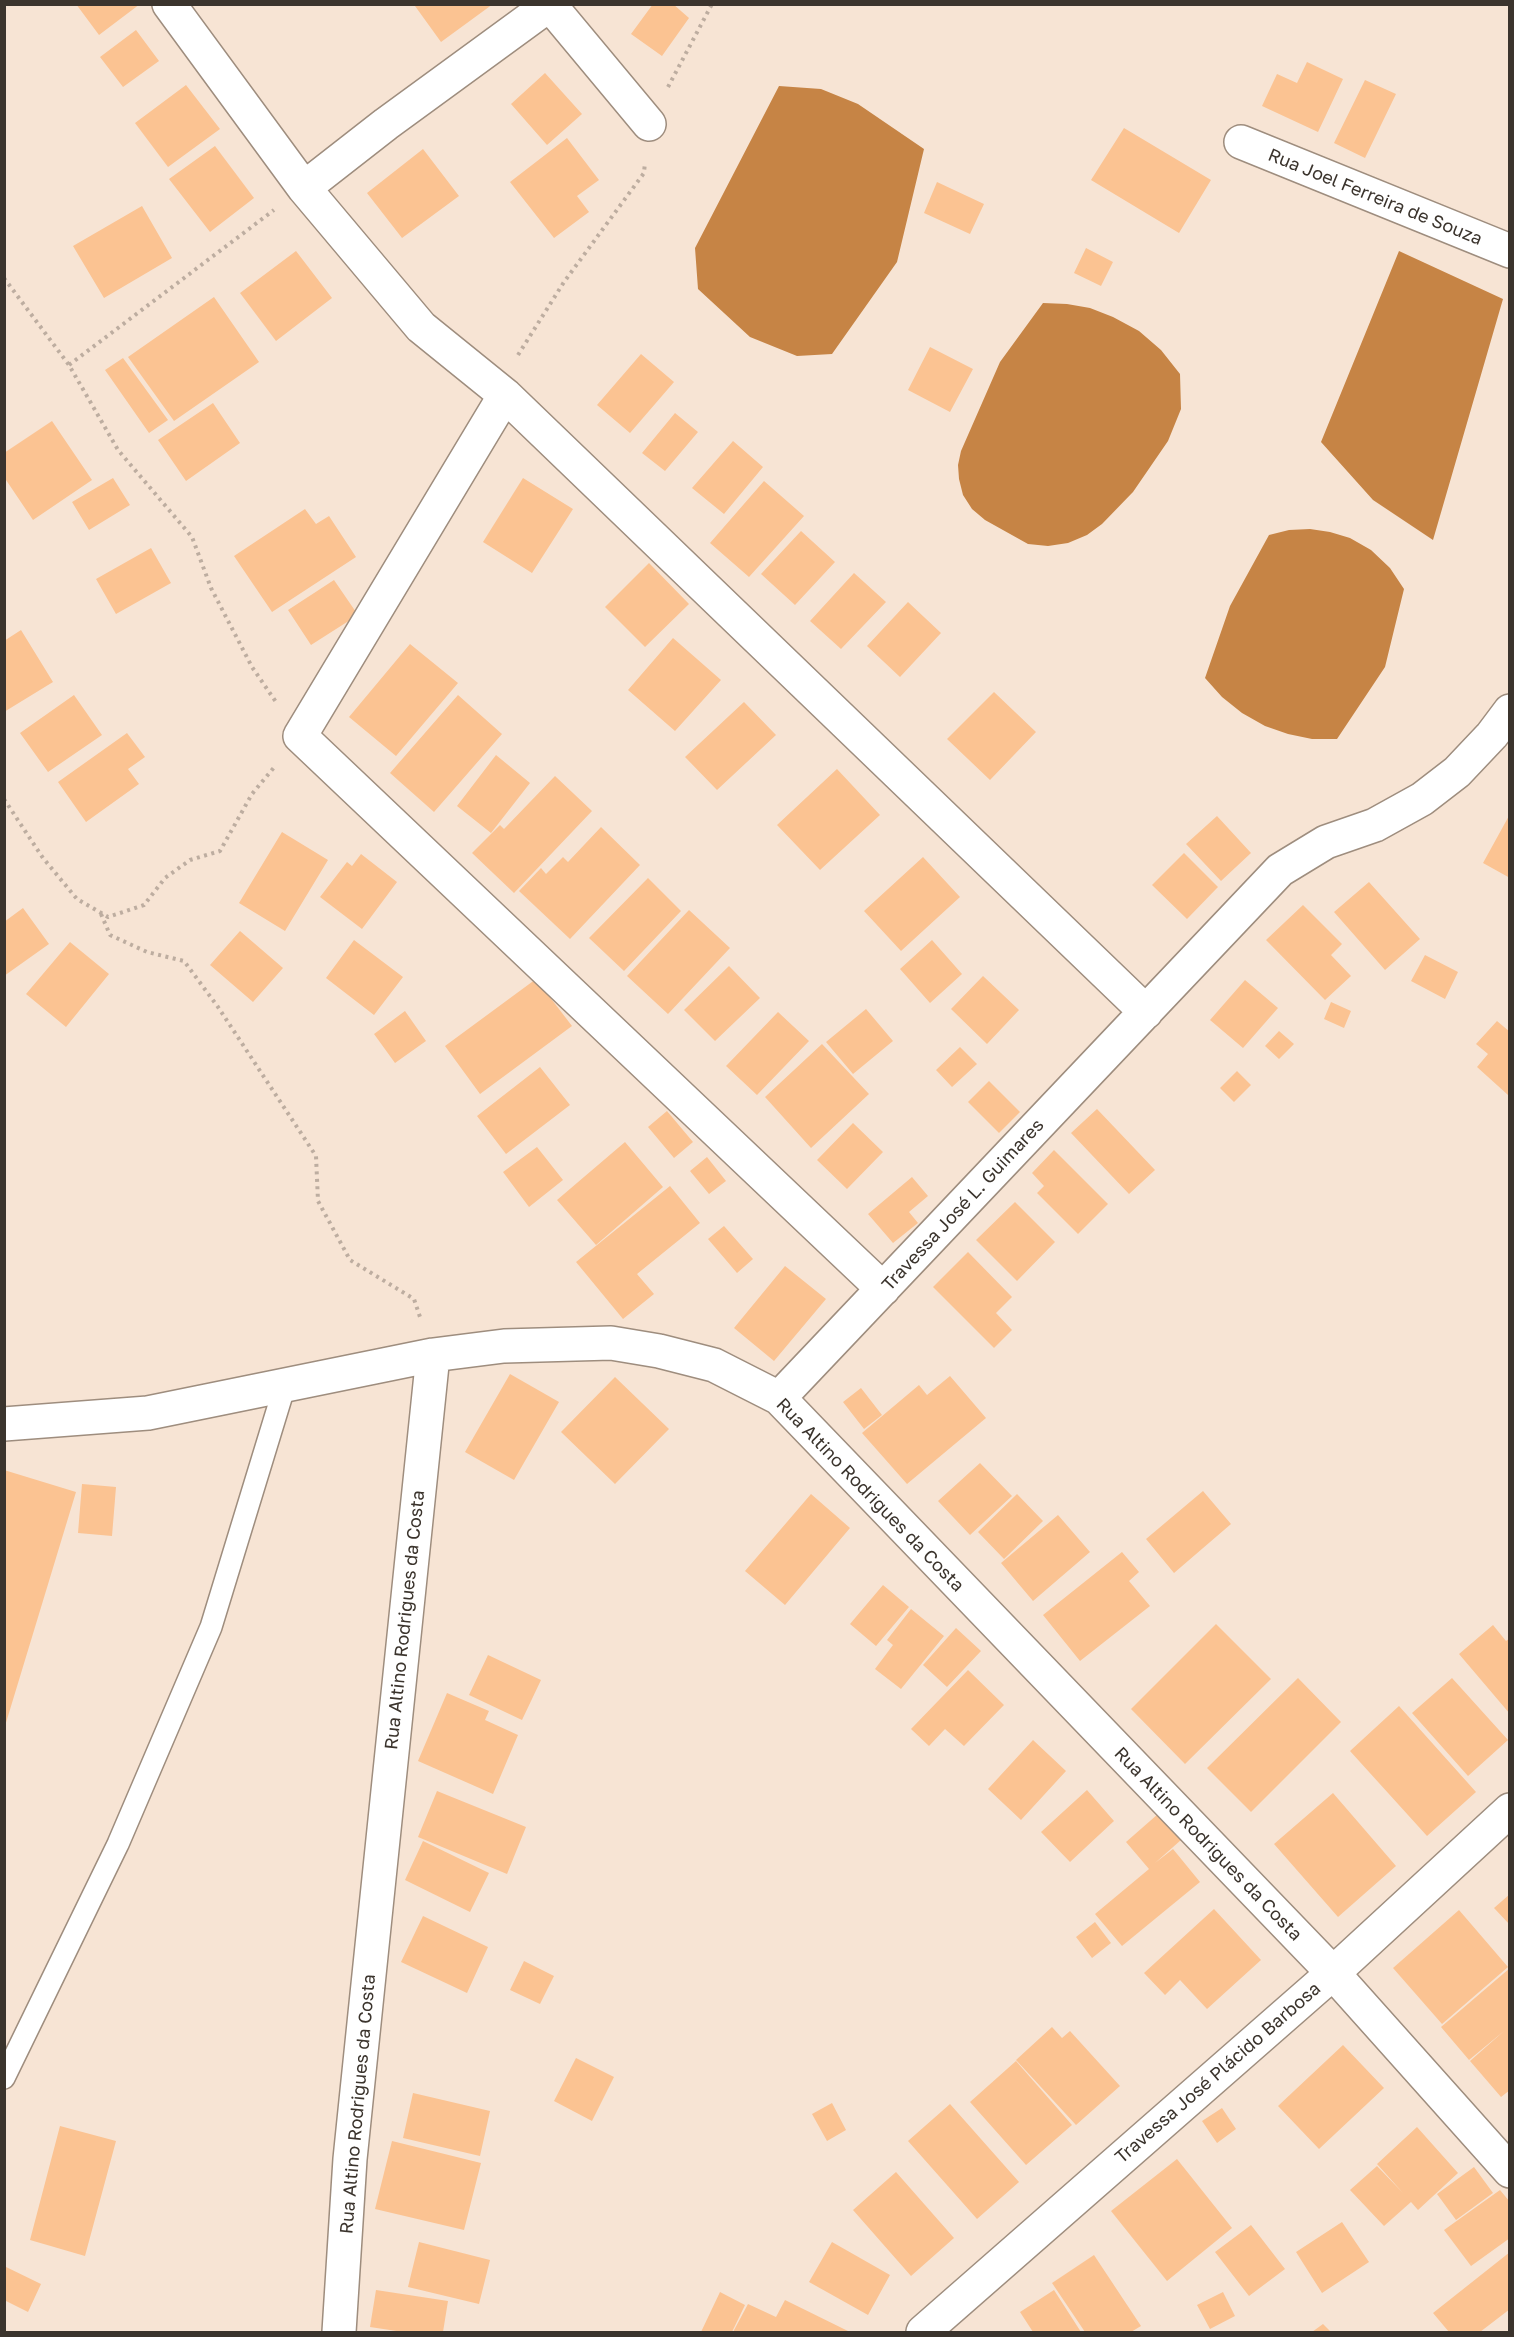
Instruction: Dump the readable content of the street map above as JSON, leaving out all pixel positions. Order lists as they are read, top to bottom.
{
  "streets": {
    "street": [
      "Rua Joel Ferreira de Souza",
      "Travessa José L. Guimares",
      "Rua Altino Rodrigues da Costa",
      "Travessa José Plácido Barbosa"
    ]
  },
  "crossings": [
    ["Travessa José L. Guimares", "Rua Altino Rodrigues da Costa"],
    ["Rua Altino Rodrigues da Costa", "Travessa José Plácido Barbosa"]
  ]
}
